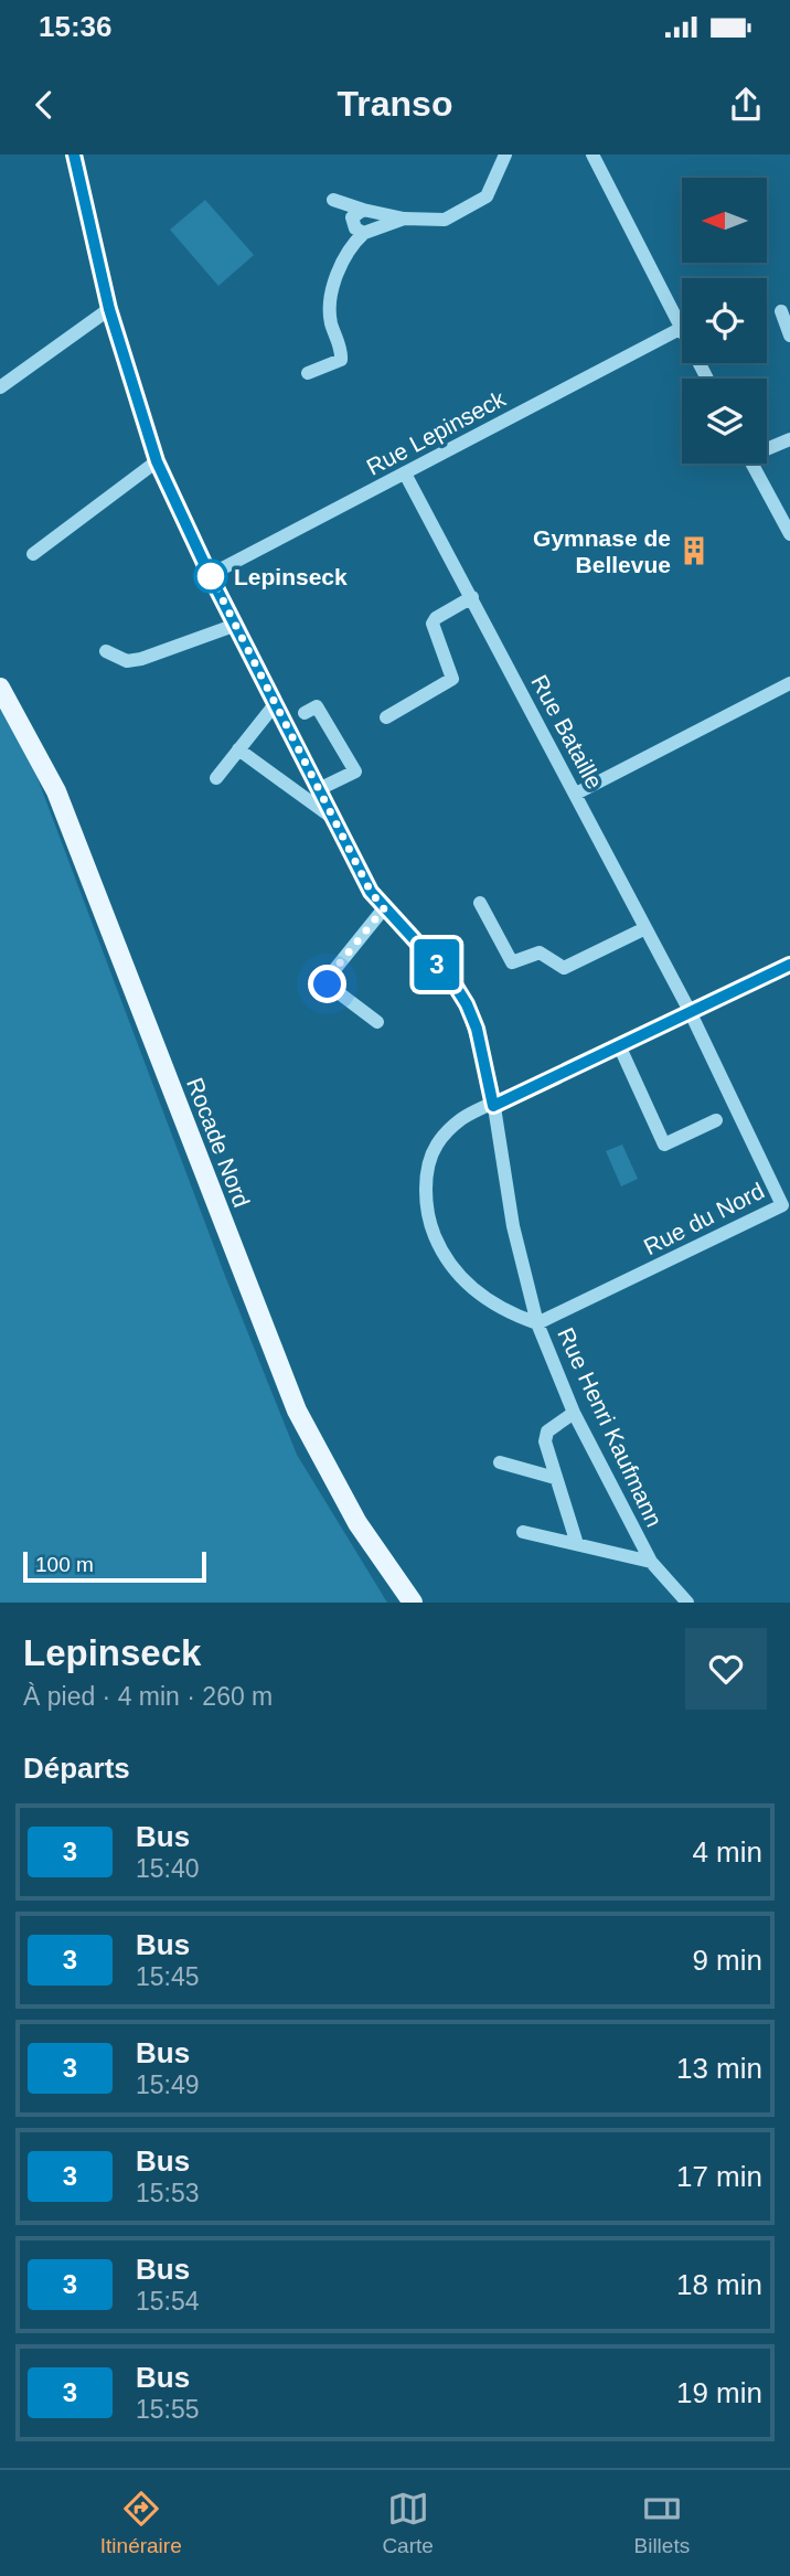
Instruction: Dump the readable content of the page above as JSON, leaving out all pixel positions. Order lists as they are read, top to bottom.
{
  "streets": {
    "main road": ["Rocade Nord"],
    "street": [
      "Rue Lepinseck",
      "Rue Bataille",
      "Rue du Nord",
      "Rue Henri Kaufmann"
    ]
  },
  "crossings": [
    ["Rue Lepinseck", "Rue Bataille"],
    ["Rue Lepinseck", "Rue Henri Kaufmann"],
    ["Rue Bataille", "Rue du Nord"],
    ["Rue du Nord", "Rue Henri Kaufmann"]
  ],
  "places": {
    "building": ["Gymnase de Bellevue"],
    "other": ["Lepinseck"]
  },
  "lines": ["bus line 3"],
  "scale_bar": "100 m",
  "north": "left",
  "page": {
    "status": "15:36",
    "header": "Transo",
    "on_map": "3",
    "scale": "100 m",
    "heading": [
      ["Lepinseck", "À pied · 4 min · 260 m"],
      "Départs"
    ],
    "list": [
      {
        "mark": "3",
        "name": "Bus",
        "note": "15:40",
        "value": "4 min"
      },
      {
        "mark": "3",
        "name": "Bus",
        "note": "15:45",
        "value": "9 min"
      },
      {
        "mark": "3",
        "name": "Bus",
        "note": "15:49",
        "value": "13 min"
      },
      {
        "mark": "3",
        "name": "Bus",
        "note": "15:53",
        "value": "17 min"
      },
      {
        "mark": "3",
        "name": "Bus",
        "note": "15:54",
        "value": "18 min"
      },
      {
        "mark": "3",
        "name": "Bus",
        "note": "15:55",
        "value": "19 min"
      }
    ],
    "tabs": ["Itinéraire", "Carte", "Billets"]
  }
}
